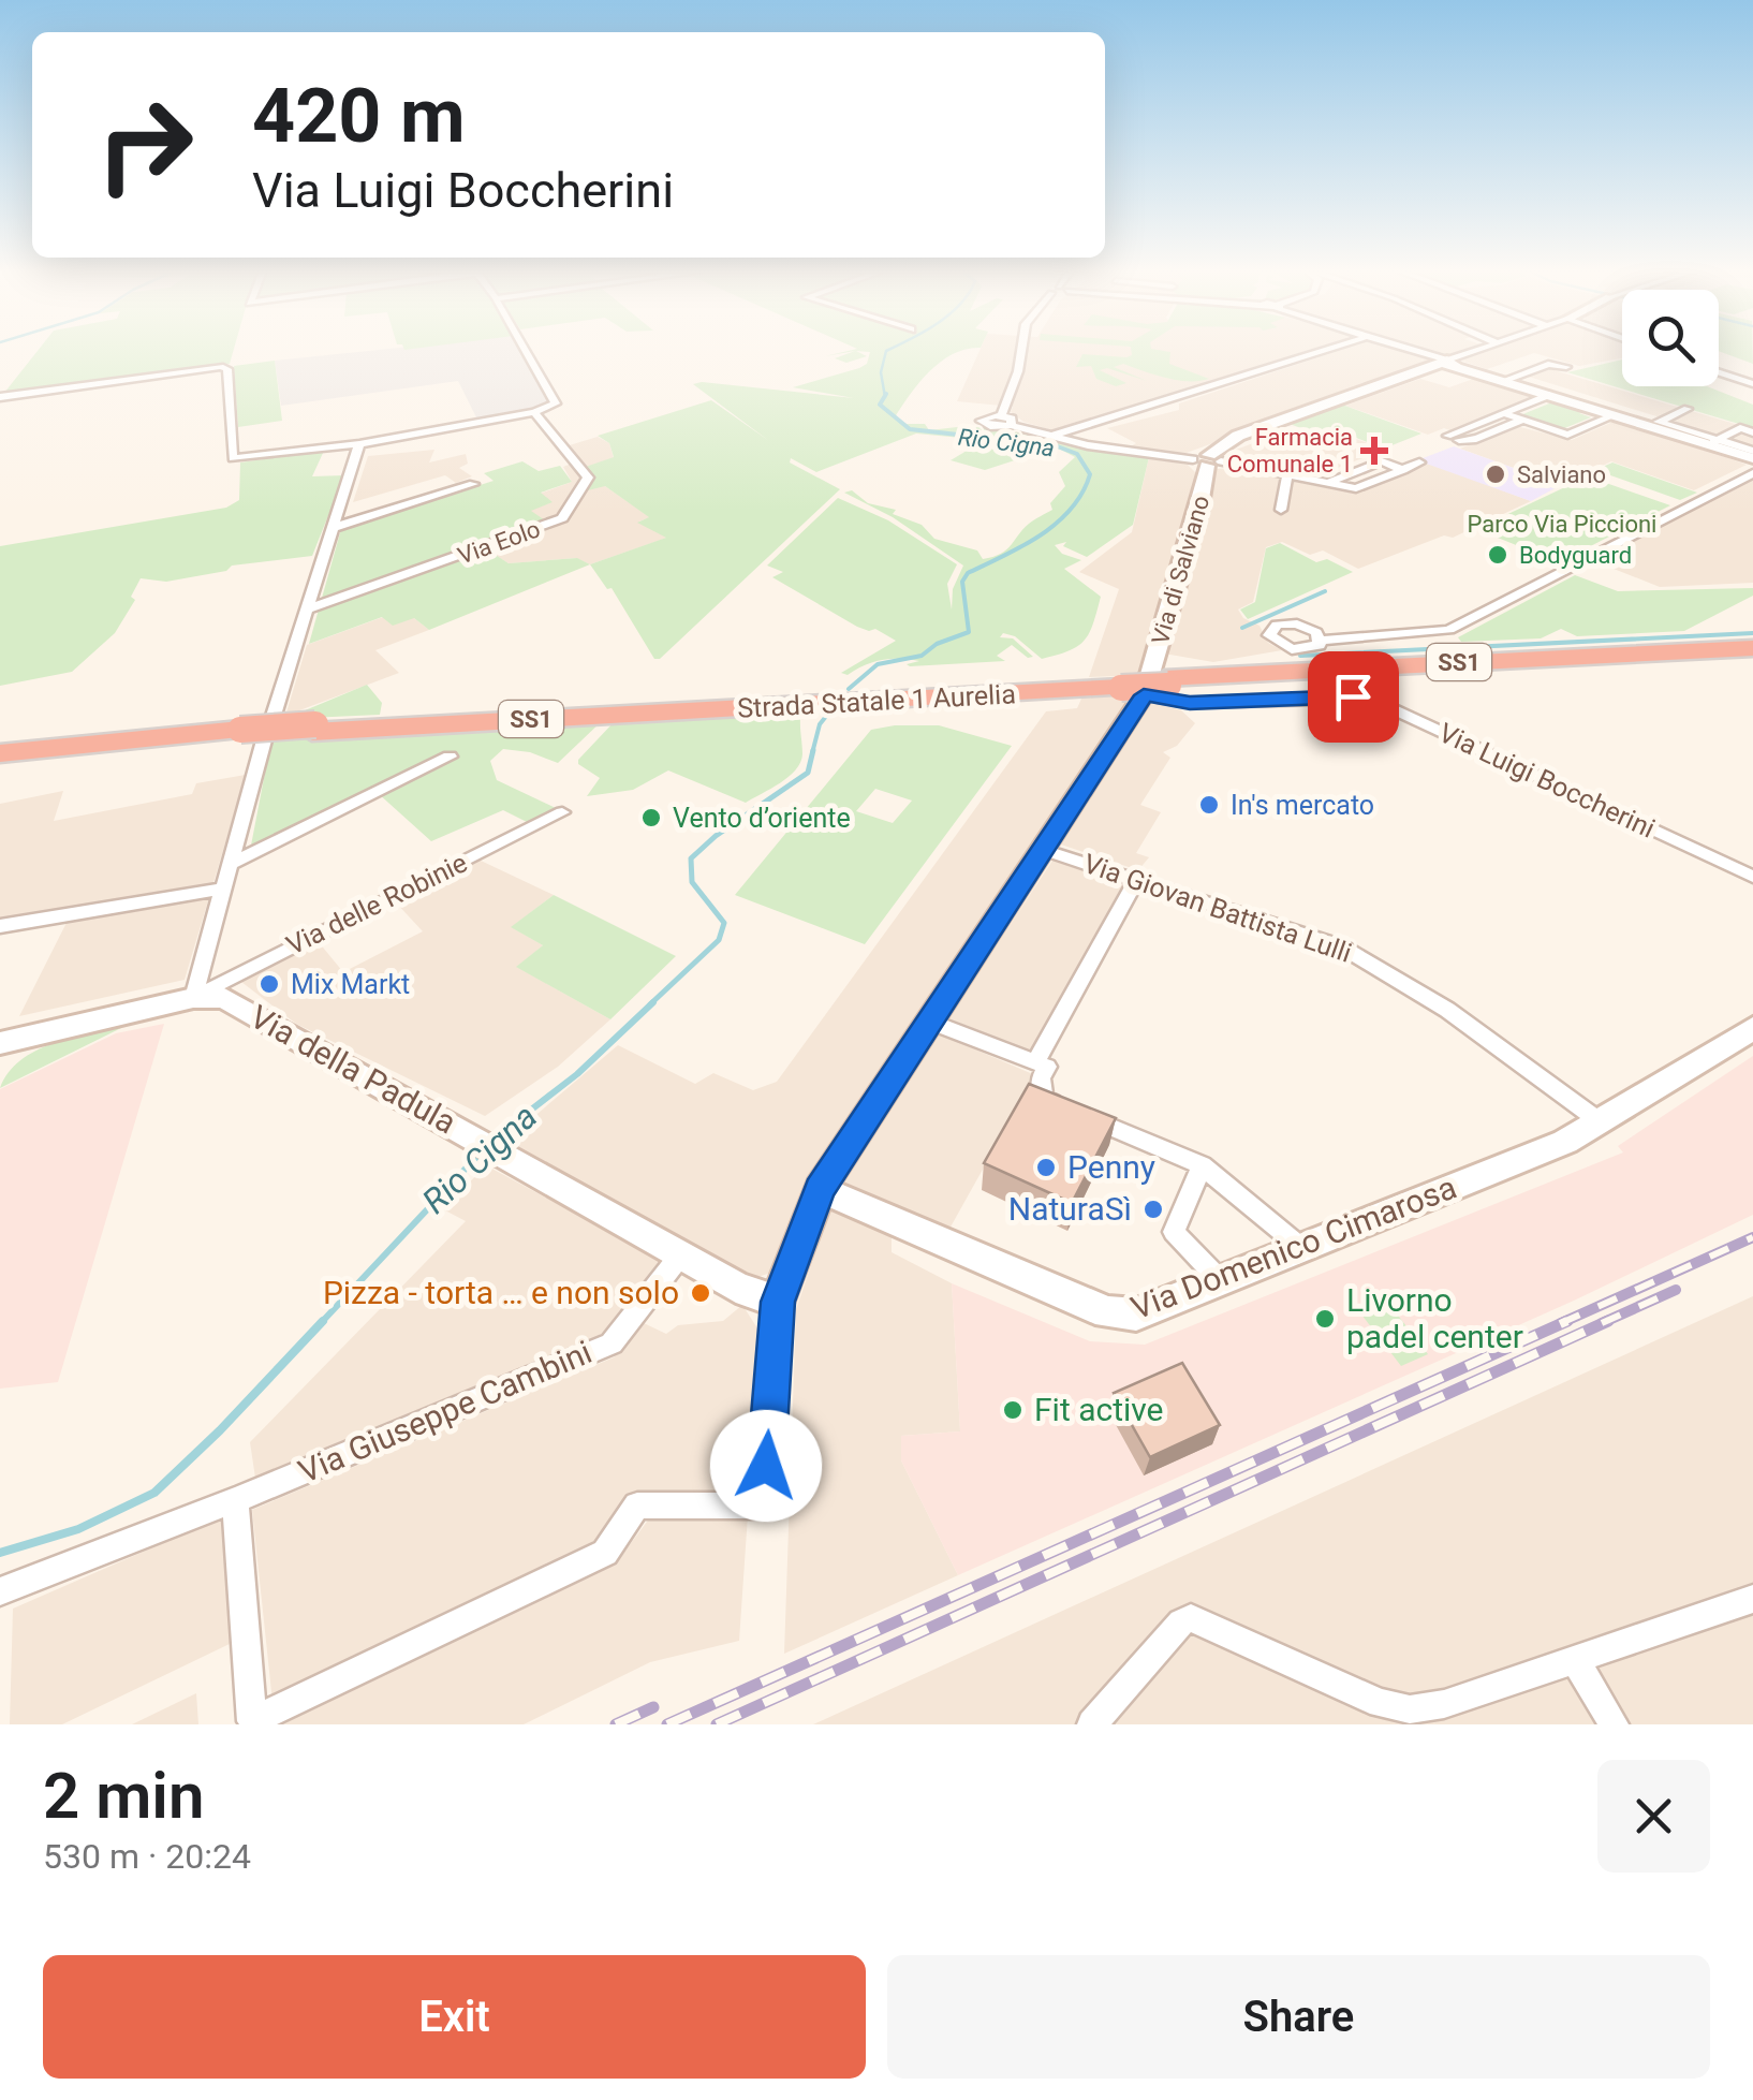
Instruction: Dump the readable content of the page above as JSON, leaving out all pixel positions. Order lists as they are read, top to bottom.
{
  "streets": {
    "highway": ["SS1", "Strada Statale 1 Aurelia"],
    "street": [
      "Via Eolo",
      "Via di Salviano",
      "Via Luigi Boccherini",
      "Via delle Robinie",
      "Via Giovan Battista Lulli",
      "Via della Padula",
      "Via Domenico Cimarosa",
      "Via Giuseppe Cambini"
    ]
  },
  "crossings": [
    ["Via di Salviano", "Strada Statale 1 Aurelia"],
    ["Via di Salviano", "Via Luigi Boccherini"],
    ["Via di Salviano", "Via Giovan Battista Lulli"],
    ["Via di Salviano", "Via della Padula"],
    ["Via di Salviano", "Via Domenico Cimarosa"],
    ["Via di Salviano", "Via Giuseppe Cambini"],
    ["Strada Statale 1 Aurelia", "Via Luigi Boccherini"],
    ["Via delle Robinie", "Via della Padula"],
    ["Via Giovan Battista Lulli", "Via Domenico Cimarosa"],
    ["Via della Padula", "Via Giuseppe Cambini"]
  ],
  "water": ["Rio Cigna"],
  "parks": ["Parco Via Piccioni"],
  "places": {
    "health": ["Farmacia Comunale 1"],
    "other": [
      "Salviano",
      "Bodyguard",
      "In's mercato",
      "Vento d’oriente",
      "Mix Markt",
      "Penny",
      "NaturaSì",
      "Pizza - torta … e non solo",
      "Livorno padel center",
      "Fit active"
    ]
  },
  "page": {
    "turn": ["420 m", "Via Luigi Boccherini"],
    "heading": ["2 min", "530 m · 20:24"],
    "buttons": ["Exit", "Share"]
  }
}
